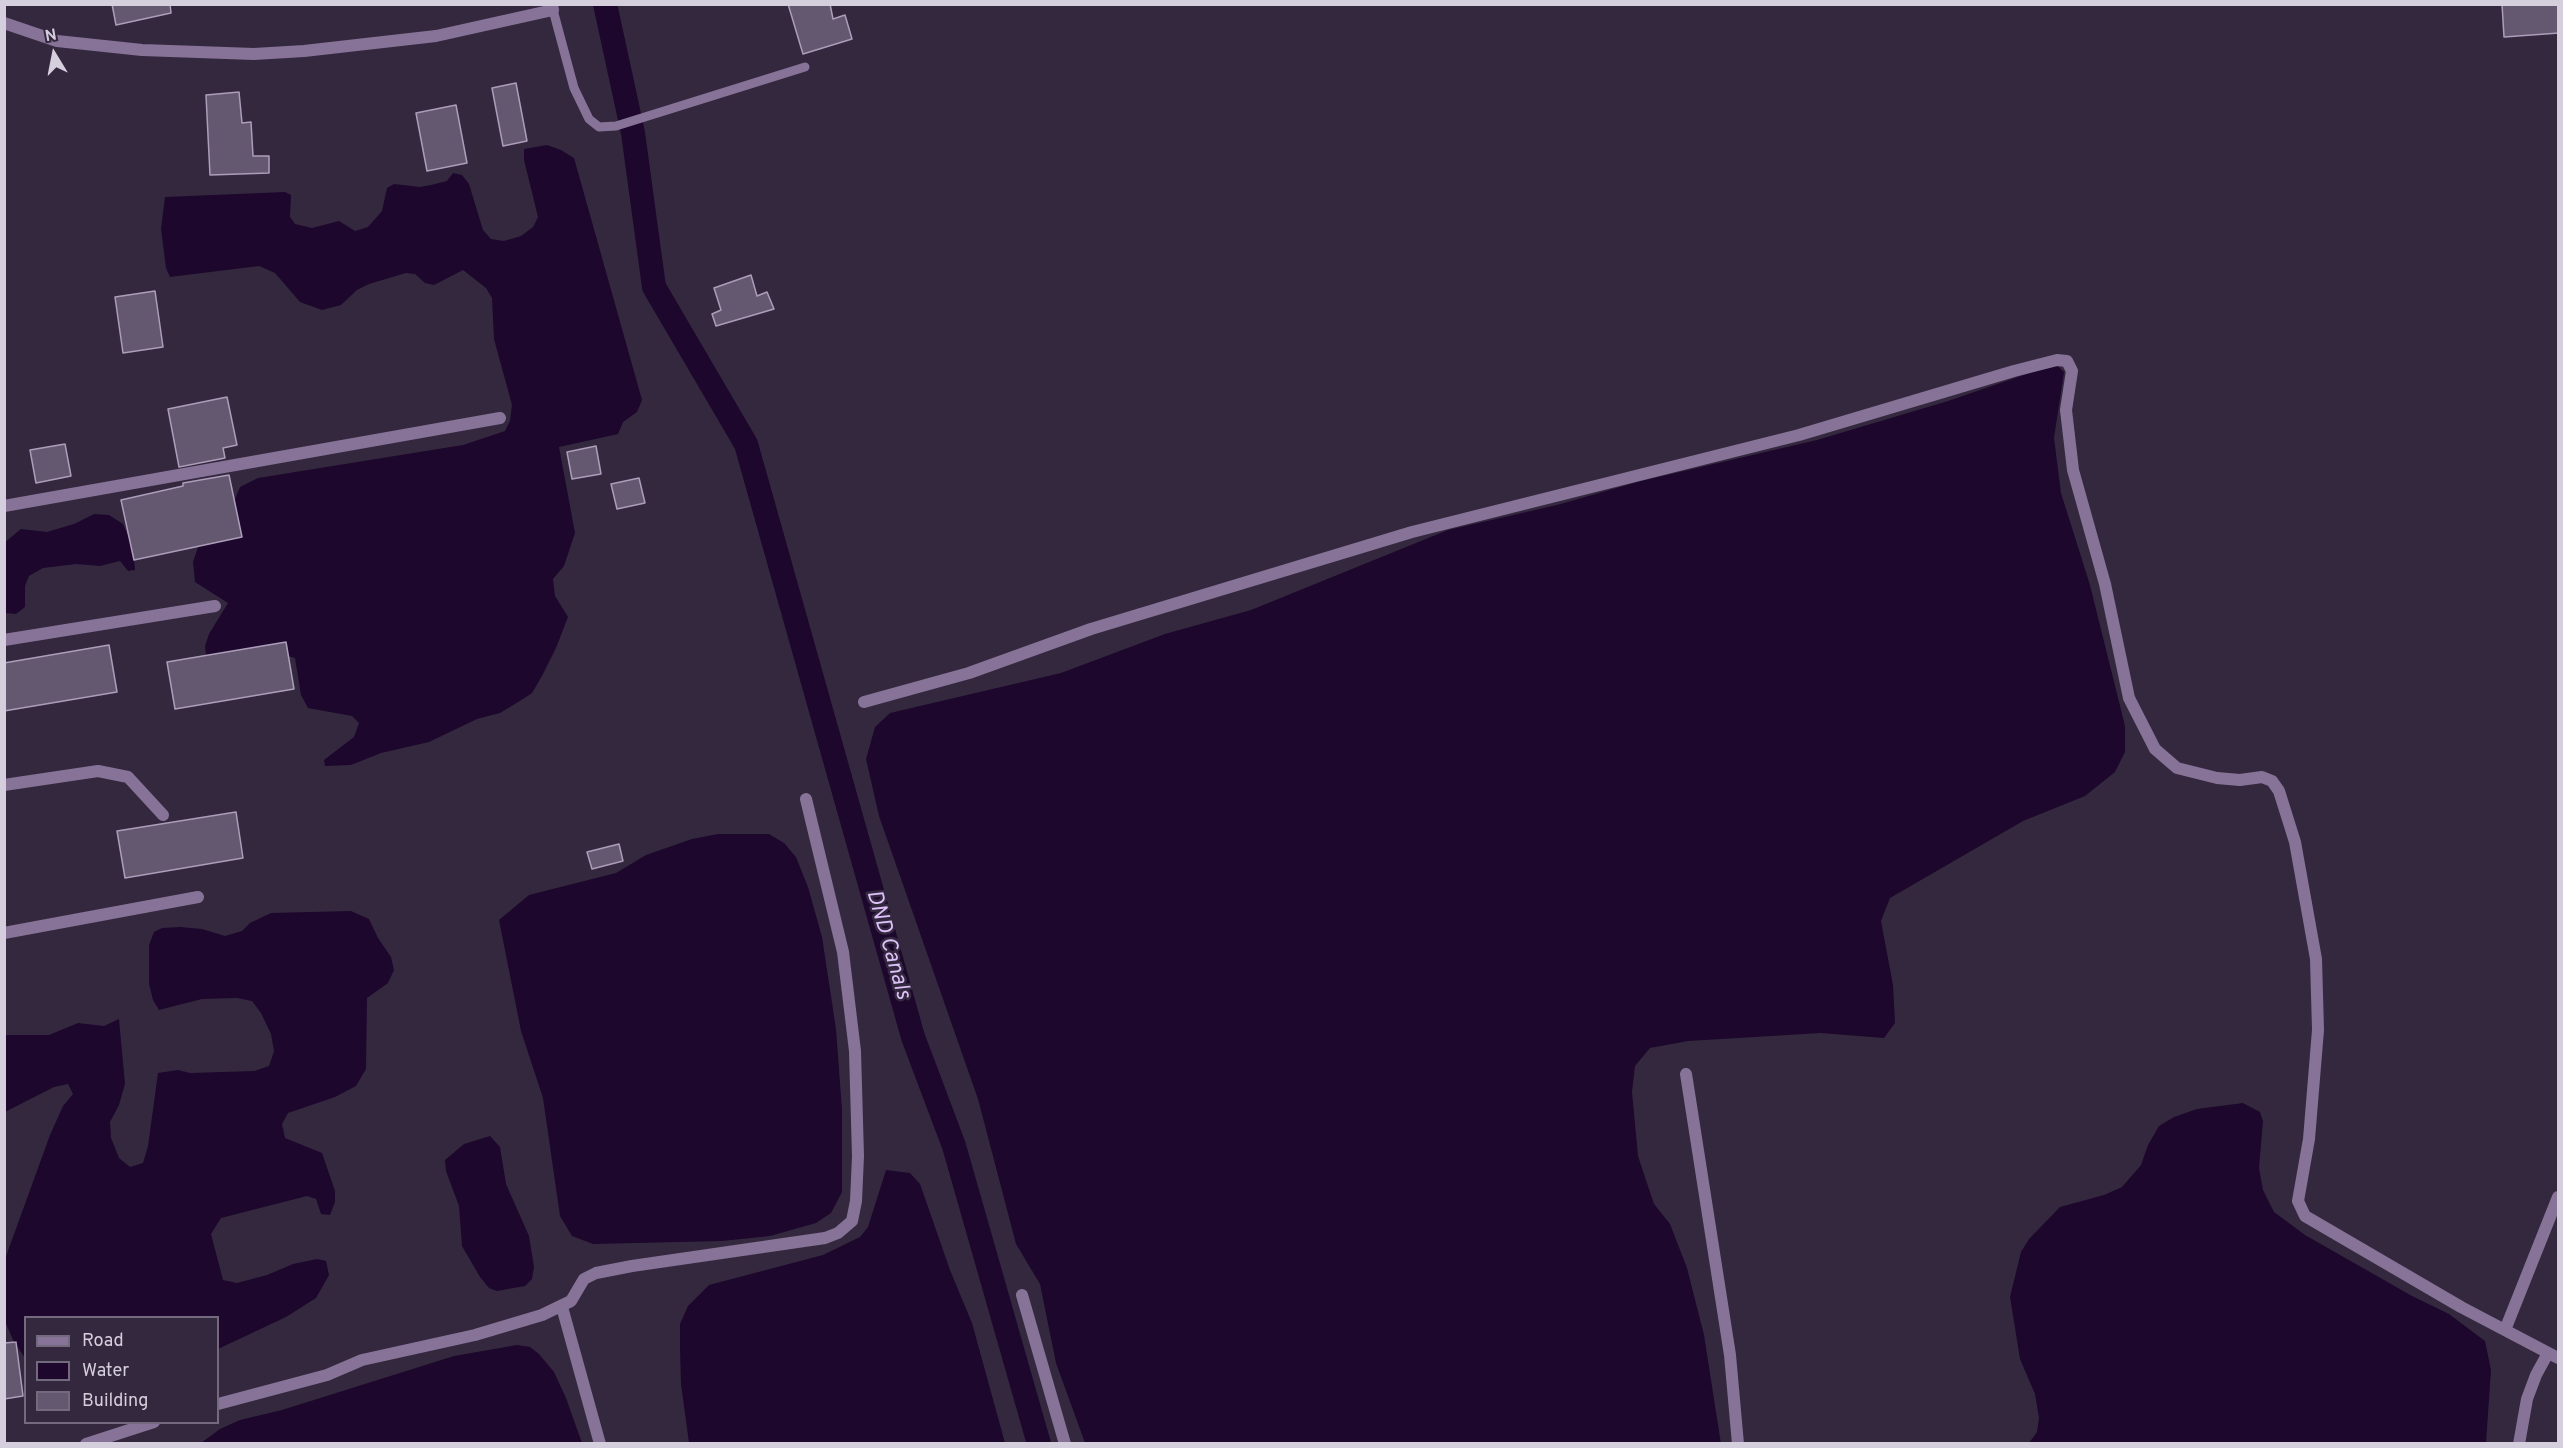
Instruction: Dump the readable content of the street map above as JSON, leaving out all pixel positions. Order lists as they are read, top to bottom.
{
  "water": ["DND Canals"],
  "legend": ["Road", "Water", "Building"],
  "north": "top"
}
